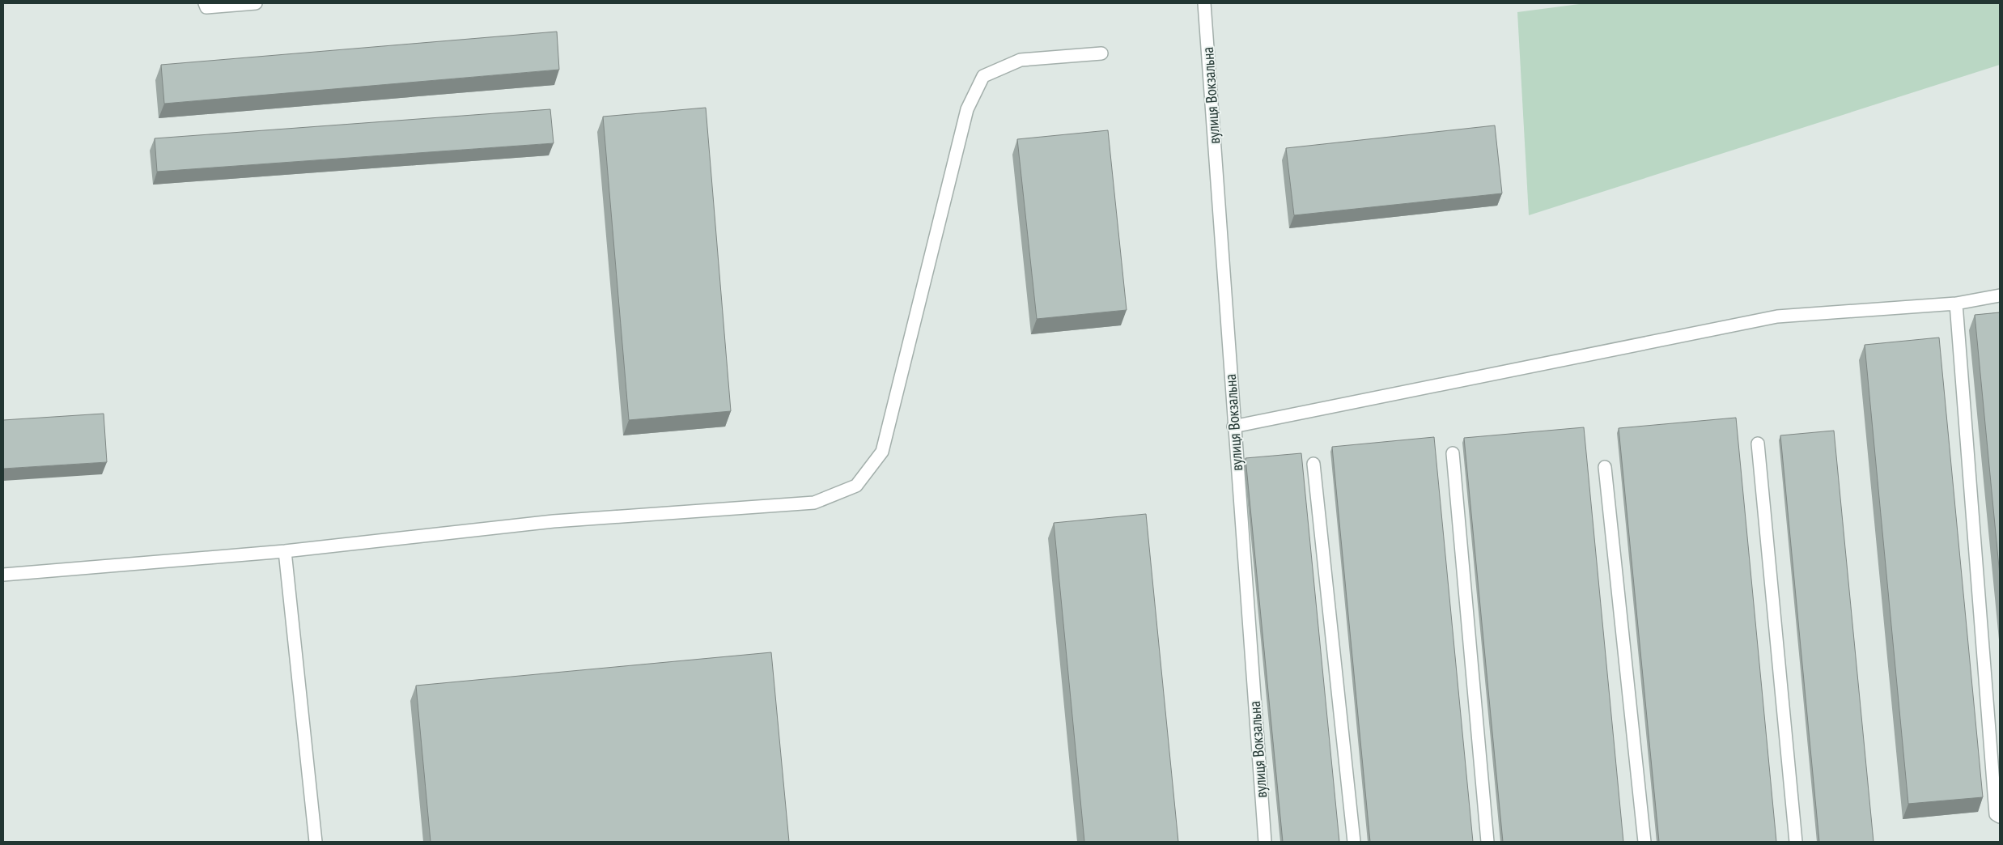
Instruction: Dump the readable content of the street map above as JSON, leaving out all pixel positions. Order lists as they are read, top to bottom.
{
  "streets": {
    "street": ["вулиця Вокзальна"]
  }
}
